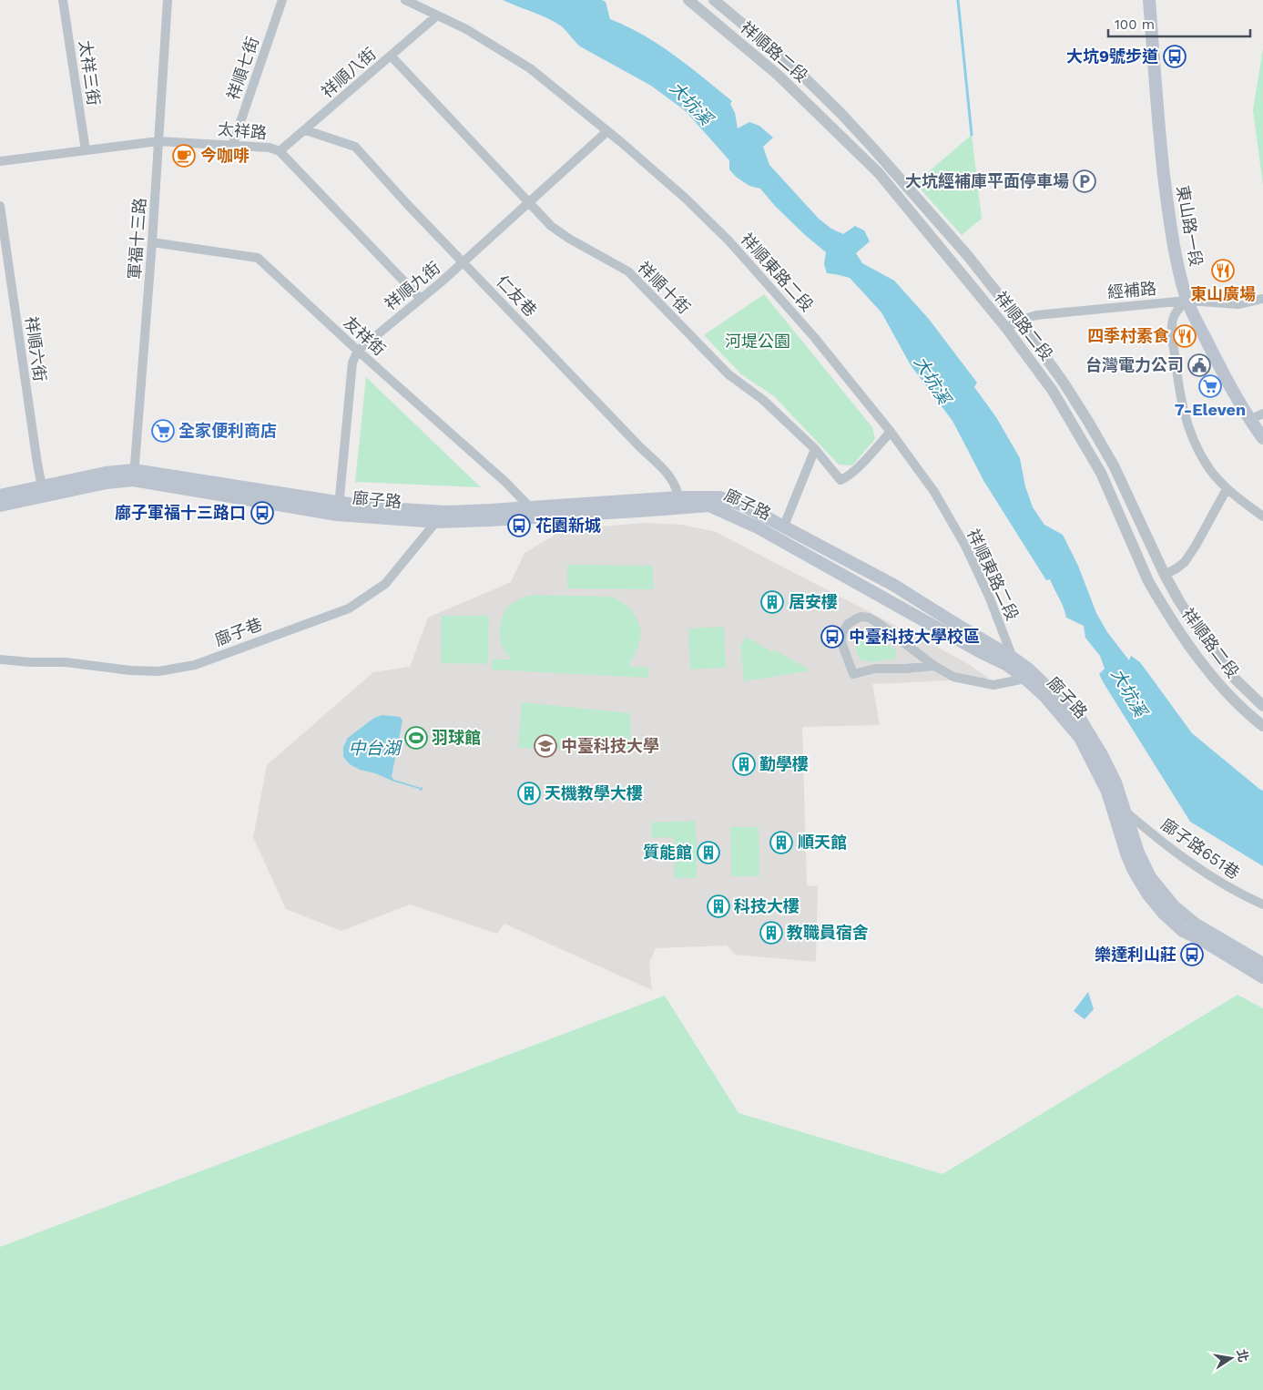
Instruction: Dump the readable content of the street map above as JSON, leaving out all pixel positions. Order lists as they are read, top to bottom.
{
  "streets": {
    "main road": ["東山路一段", "廍子路"],
    "street": [
      "祥順路二段",
      "祥順七街",
      "太祥三街",
      "祥順八街",
      "太祥路",
      "軍福十三路",
      "祥順東路二段",
      "祥順九街",
      "祥順十街",
      "經補路",
      "仁友巷",
      "友祥街",
      "祥順六街",
      "廍子巷",
      "廍子路651巷"
    ]
  },
  "crossings": [
    ["祥順路二段", "經補路"],
    ["祥順七街", "太祥路"],
    ["太祥三街", "太祥路"],
    ["祥順八街", "太祥路"],
    ["祥順八街", "祥順東路二段"],
    ["祥順八街", "祥順十街"],
    ["祥順八街", "仁友巷"],
    ["太祥路", "軍福十三路"],
    ["太祥路", "祥順九街"],
    ["東山路一段", "經補路"],
    ["軍福十三路", "友祥街"],
    ["軍福十三路", "廍子路"],
    ["祥順東路二段", "祥順九街"],
    ["祥順東路二段", "祥順十街"],
    ["祥順東路二段", "廍子路"],
    ["祥順九街", "祥順十街"],
    ["祥順九街", "仁友巷"],
    ["祥順九街", "友祥街"],
    ["仁友巷", "廍子路"],
    ["友祥街", "廍子路"],
    ["祥順六街", "廍子路"],
    ["廍子路", "廍子巷"],
    ["廍子路", "廍子路651巷"]
  ],
  "water": ["大坑溪", "中台湖"],
  "parks": ["河堤公園"],
  "places": {
    "bus stop": [
      "大坑9號步道",
      "廍子軍福十三路口",
      "花園新城",
      "中臺科技大學校區",
      "樂達利山莊"
    ],
    "cafe": ["今咖啡"],
    "parking": ["大坑經補庫平面停車場"],
    "restaurant": ["東山廣場", "四季村素食"],
    "public building": ["台灣電力公司"],
    "supermarket": ["7-Eleven", "全家便利商店"],
    "building": [
      "居安樓",
      "勤學樓",
      "天機教學大樓",
      "順天館",
      "質能館",
      "科技大樓",
      "教職員宿舍"
    ],
    "sports": ["羽球館"],
    "school or university": ["中臺科技大學"]
  },
  "scale_bar": "100 m",
  "north": "right"
}
